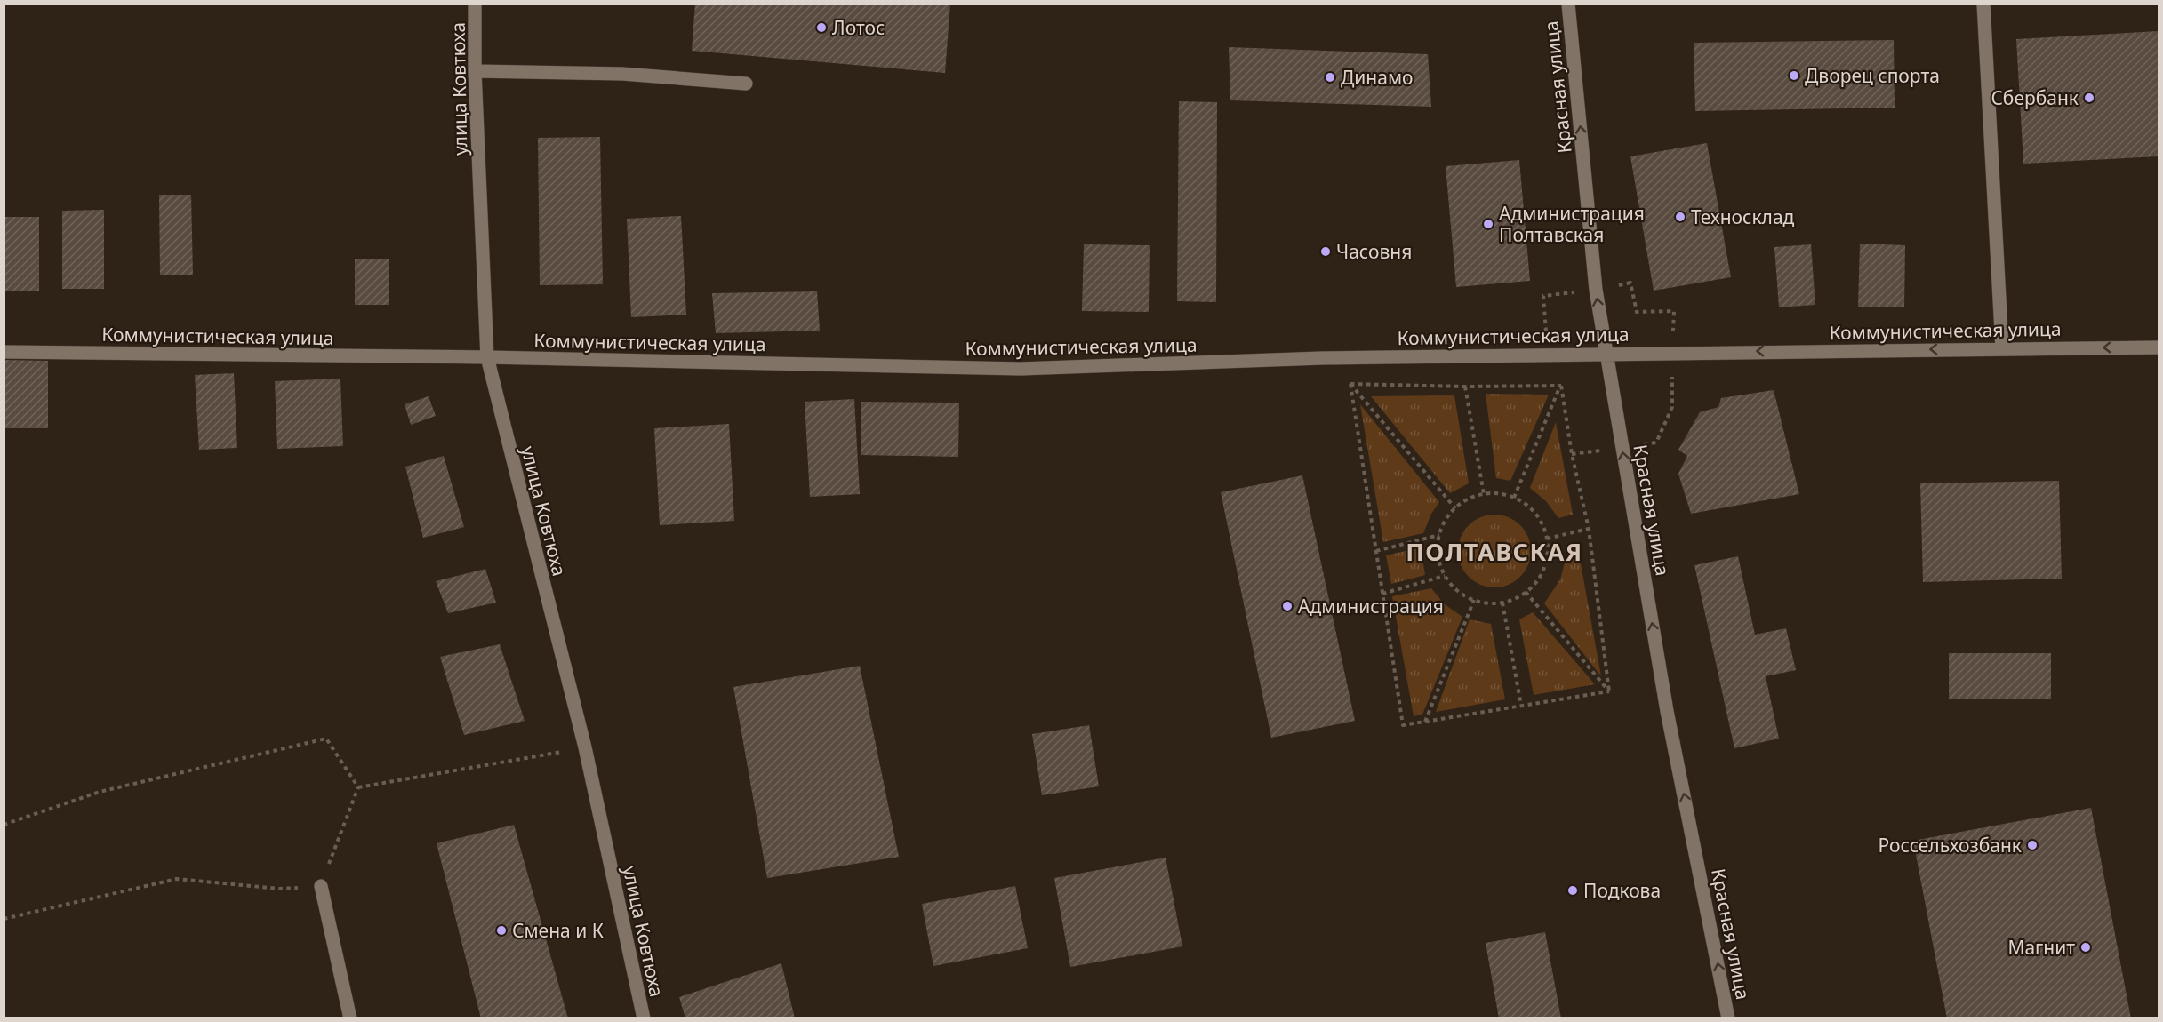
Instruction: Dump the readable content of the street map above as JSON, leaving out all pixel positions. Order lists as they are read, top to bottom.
{
  "streets": {
    "street": ["Красная улица", "улица Ковтюха", "Коммунистическая улица"]
  },
  "crossings": [
    ["Красная улица", "Коммунистическая улица"],
    ["улица Ковтюха", "Коммунистическая улица"]
  ],
  "one_way": ["Красная улица"],
  "districts": ["ПОЛТАВСКАЯ"],
  "places": [
    "Лотос",
    "Дворец спорта",
    "Динамо",
    "Сбербанк",
    "Техносклад",
    "Администрация Полтавская",
    "Часовня",
    "Администрация",
    "Россельхозбанк",
    "Подкова",
    "Смена и К",
    "Магнит"
  ]
}
